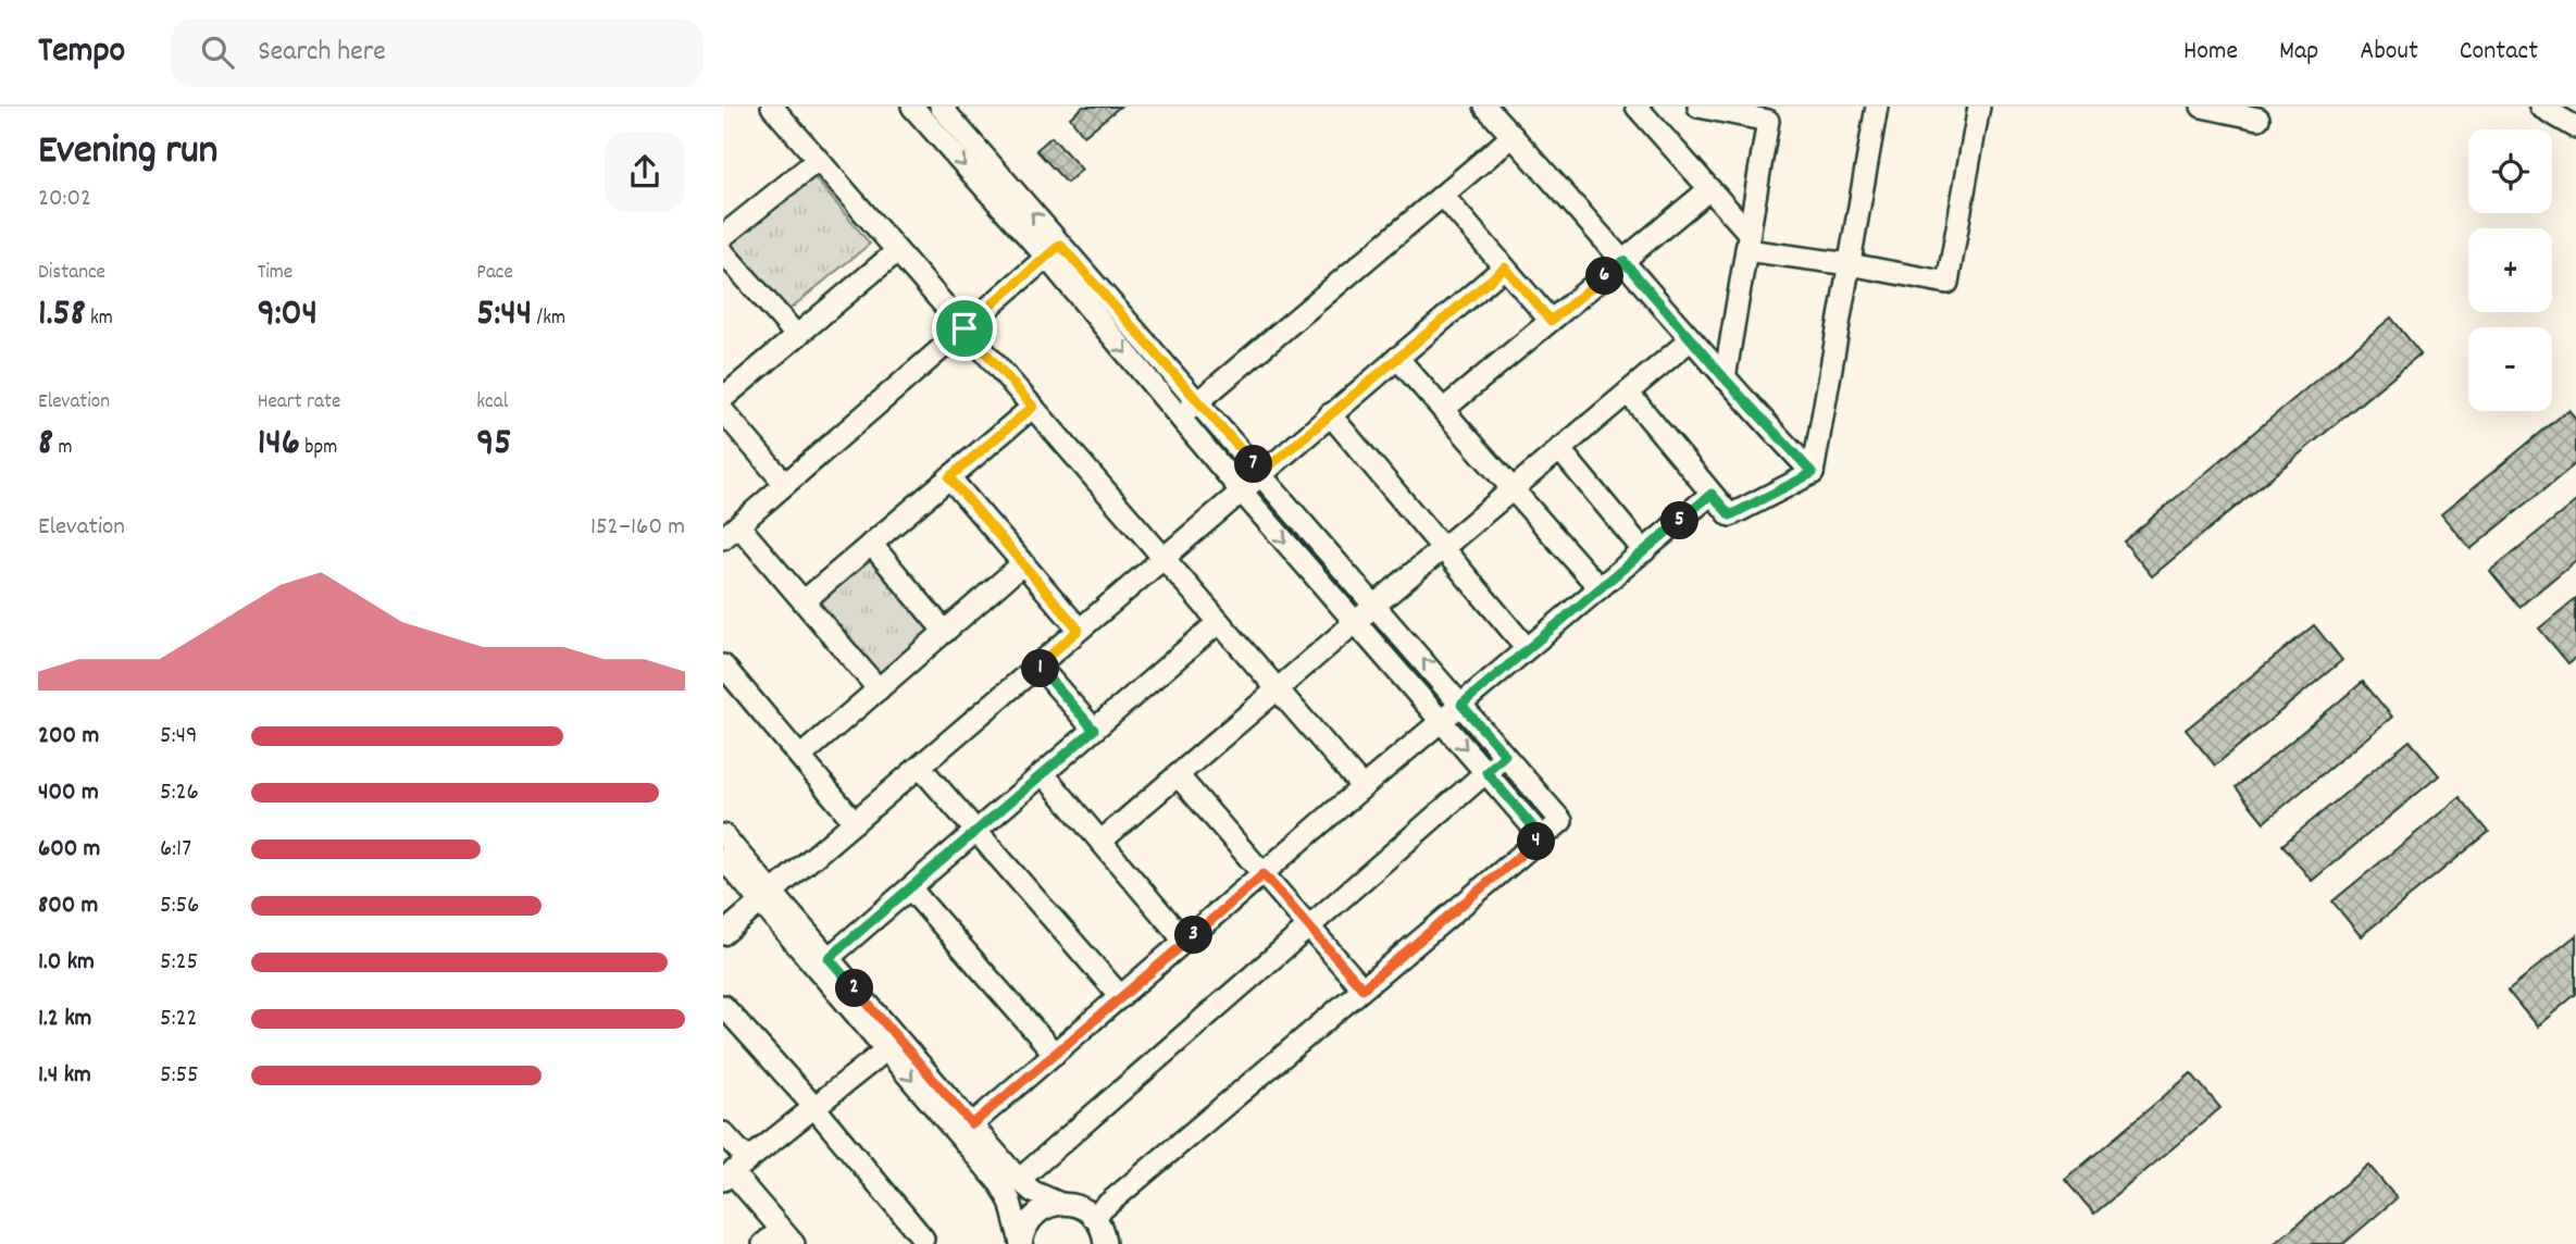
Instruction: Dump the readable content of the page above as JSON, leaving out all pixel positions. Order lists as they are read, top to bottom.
{
  "page": {
    "header": "Tempo",
    "search": "Search here",
    "nav": [
      "Home",
      "Map",
      "About",
      "Contact"
    ],
    "heading": ["Evening run", "20:02"],
    "map_buttons": ["+", "−"],
    "stats": [
      ["Distance", "1.58 km"],
      ["Time", "9:04"],
      ["Pace", "5:44 /km"],
      ["Elevation", "8 m"],
      ["Heart rate", "146 bpm"],
      ["kcal", "95"]
    ],
    "pins": [
      "6",
      "7",
      "5",
      "1",
      "4",
      "3",
      "2"
    ],
    "chart": ["Elevation", "152–160 m"],
    "list": [
      {
        "name": "200 m",
        "note": "5:49"
      },
      {
        "name": "400 m",
        "note": "5:26"
      },
      {
        "name": "600 m",
        "note": "6:17"
      },
      {
        "name": "800 m",
        "note": "5:56"
      },
      {
        "name": "1.0 km",
        "note": "5:25"
      },
      {
        "name": "1.2 km",
        "note": "5:22"
      },
      {
        "name": "1.4 km",
        "note": "5:55"
      }
    ]
  }
}
